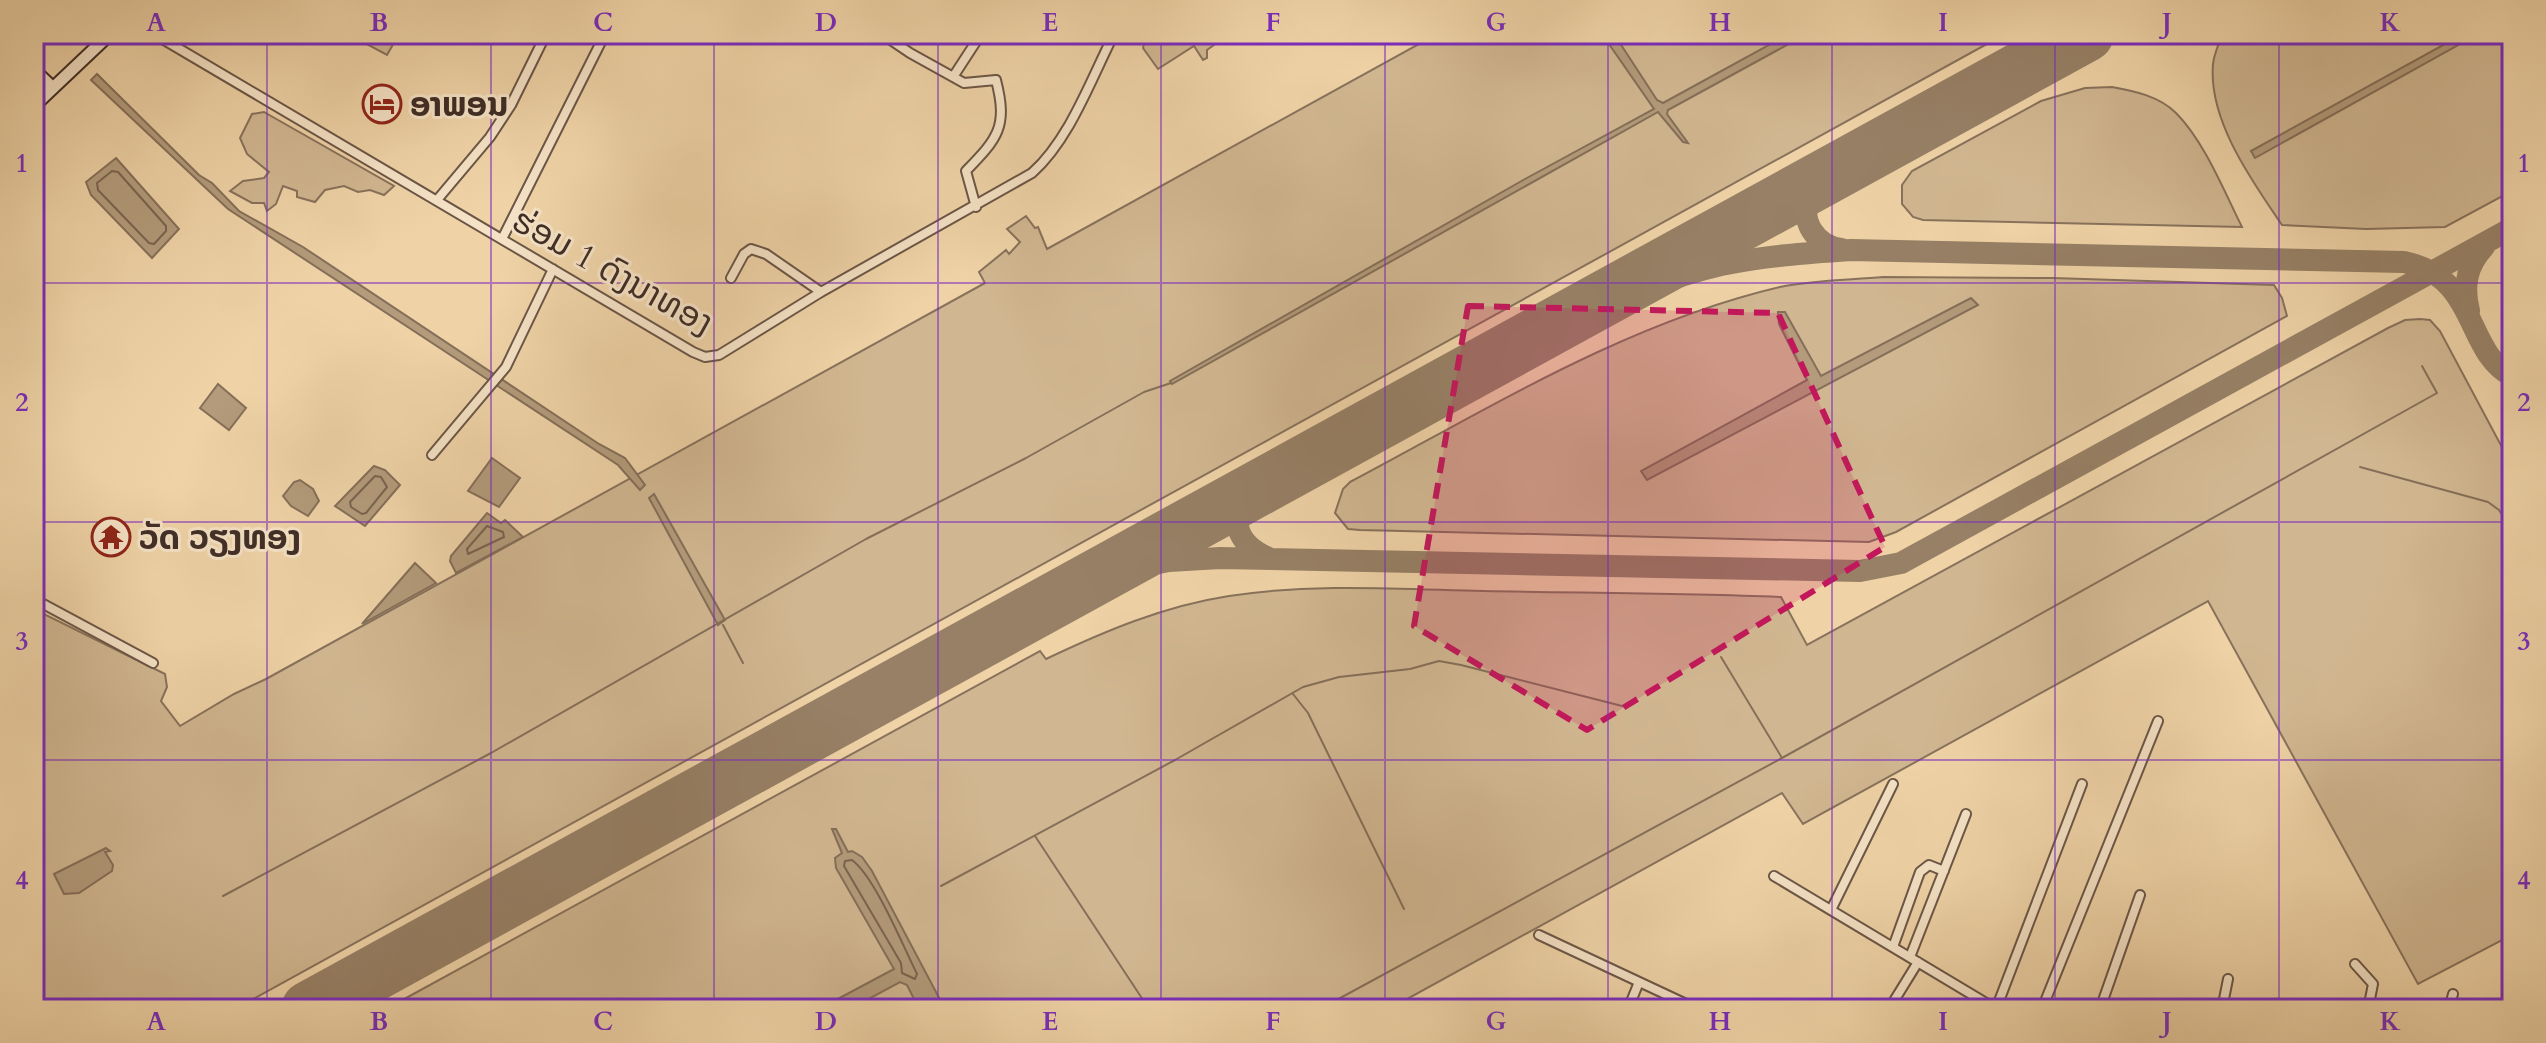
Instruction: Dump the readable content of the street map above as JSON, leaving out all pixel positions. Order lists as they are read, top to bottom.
{
  "streets": {
    "street": ["ຮ່ອມ 1 ດົງນາທອງ"]
  },
  "places": {
    "hotel": ["ອາພອນ"],
    "temple": ["ວັດ ວຽງທອງ"]
  },
  "grid": {
    "columns": [
      "A",
      "B",
      "C",
      "D",
      "E",
      "F",
      "G",
      "H",
      "I",
      "J",
      "K"
    ],
    "rows": [
      "1",
      "2",
      "3",
      "4"
    ]
  }
}
